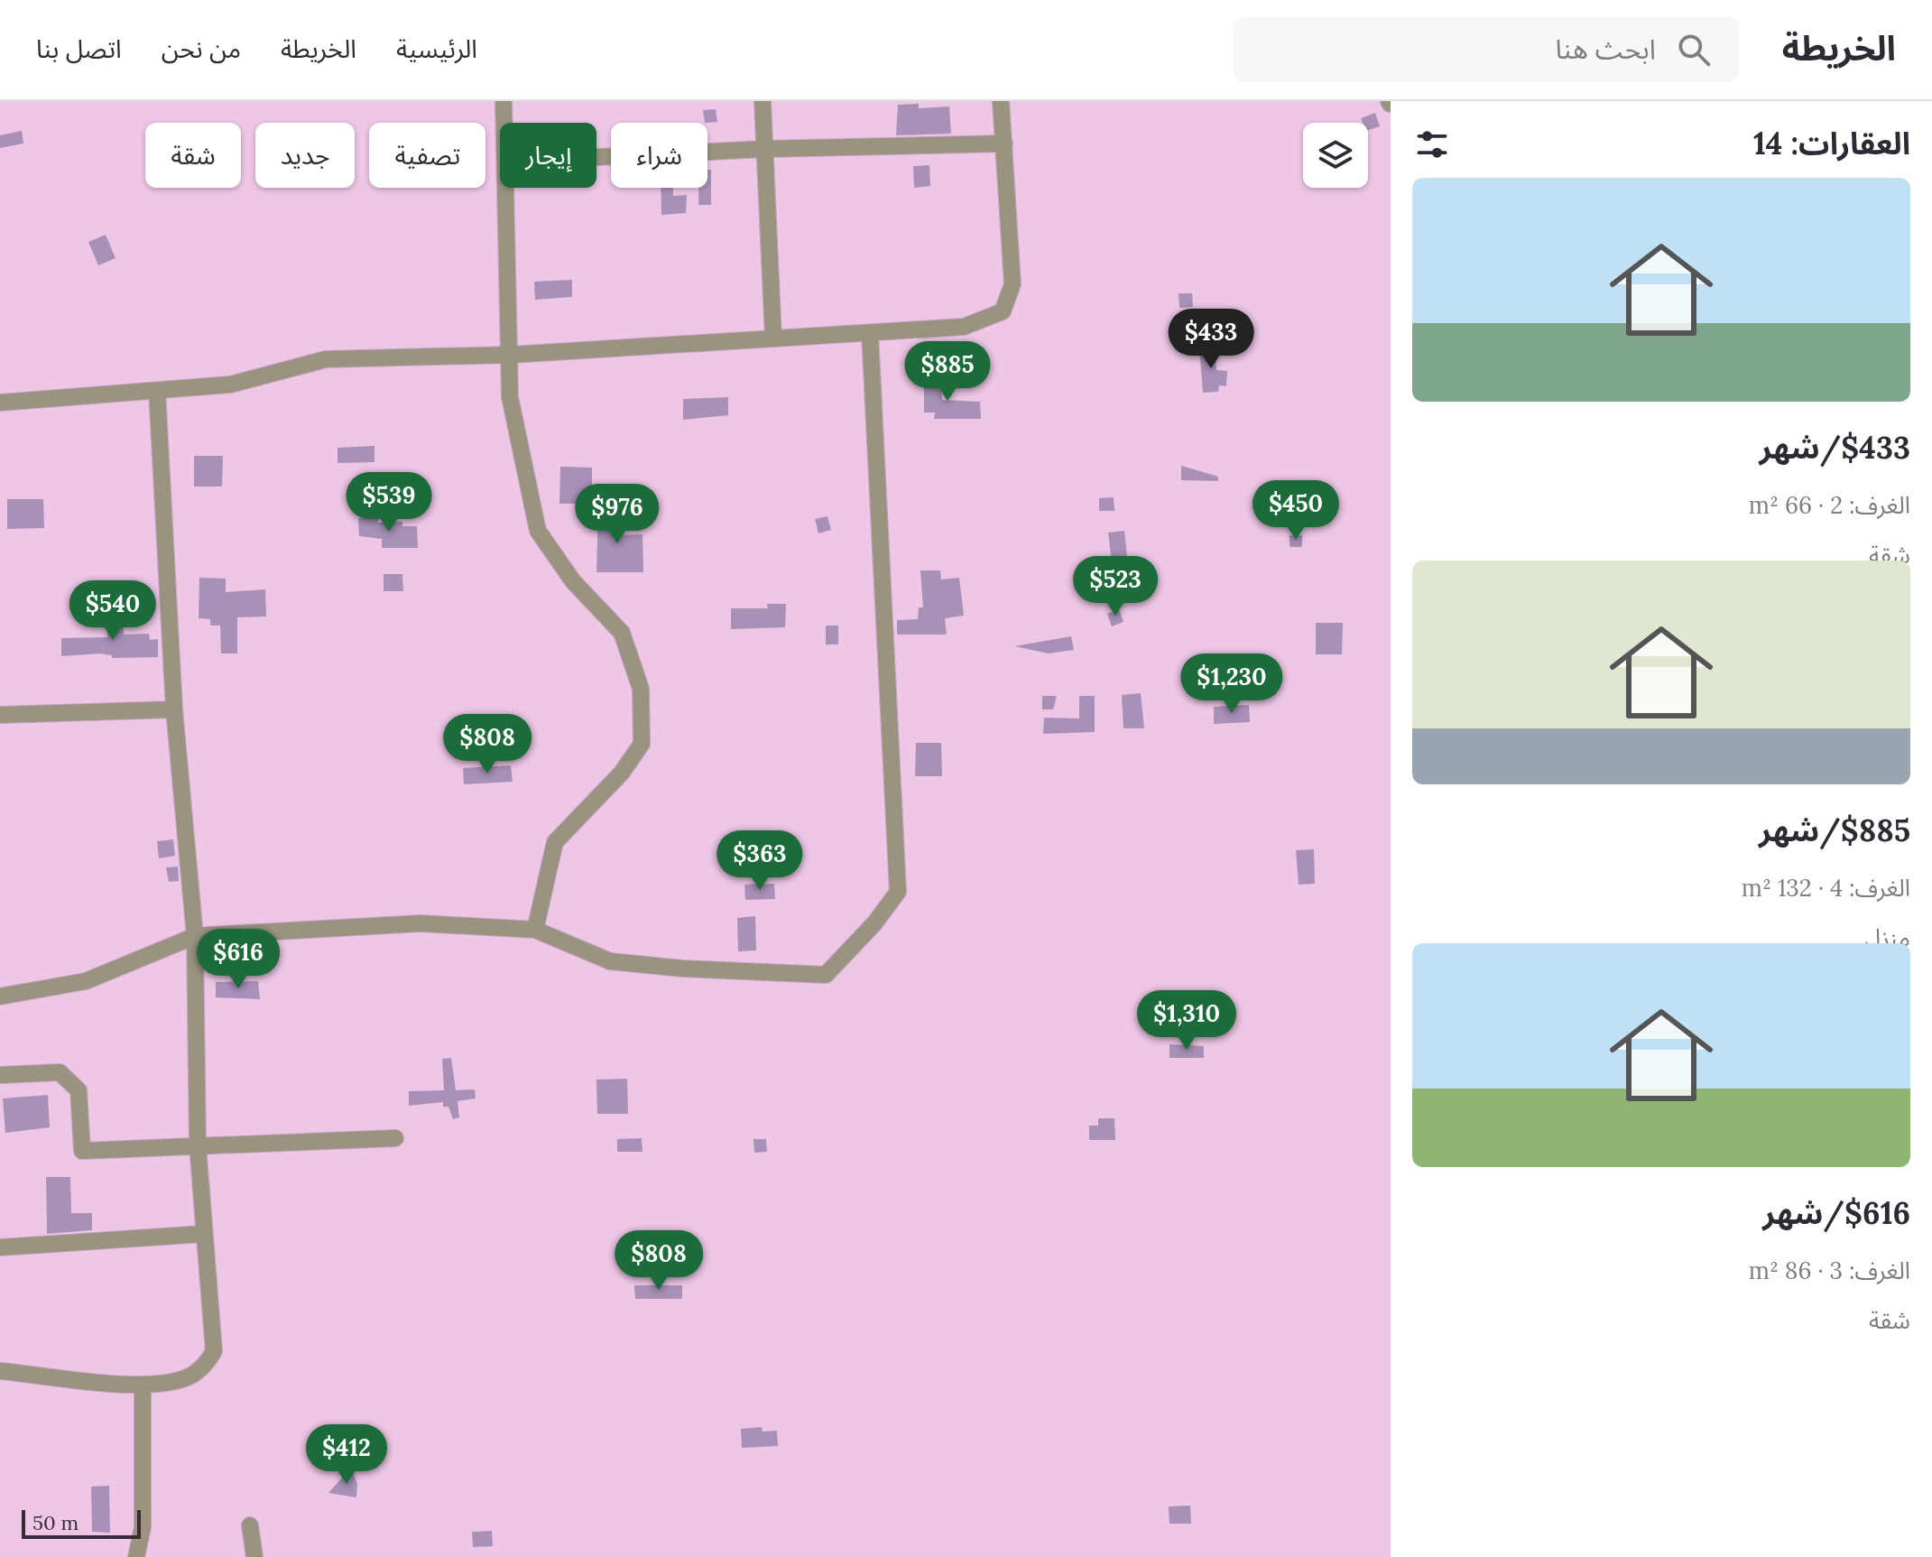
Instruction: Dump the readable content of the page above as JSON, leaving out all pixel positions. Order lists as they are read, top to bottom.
{
  "scale_bar": "50 m",
  "page": {
    "header": "الخريطة",
    "search": "ابحث هنا",
    "nav": [
      "الرئيسية",
      "الخريطة",
      "من نحن",
      "اتصل بنا"
    ],
    "heading": "العقارات: 14",
    "chip": [
      "شراء",
      "إيجار",
      "تصفية",
      "جديد",
      "شقة"
    ],
    "list": [
      {
        "name": "$433/شهر",
        "note": "الغرف: 2 · 66 m² · شقة"
      },
      {
        "name": "$885/شهر",
        "note": "الغرف: 4 · 132 m² · منزل"
      },
      {
        "name": "$616/شهر",
        "note": "الغرف: 3 · 86 m² · شقة"
      }
    ],
    "price": [
      "$433",
      "$885",
      "$539",
      "$450",
      "$976",
      "$523",
      "$540",
      "$1,230",
      "$808",
      "$363",
      "$616",
      "$1,310",
      "$808",
      "$412"
    ],
    "scale": "50 m"
  }
}
